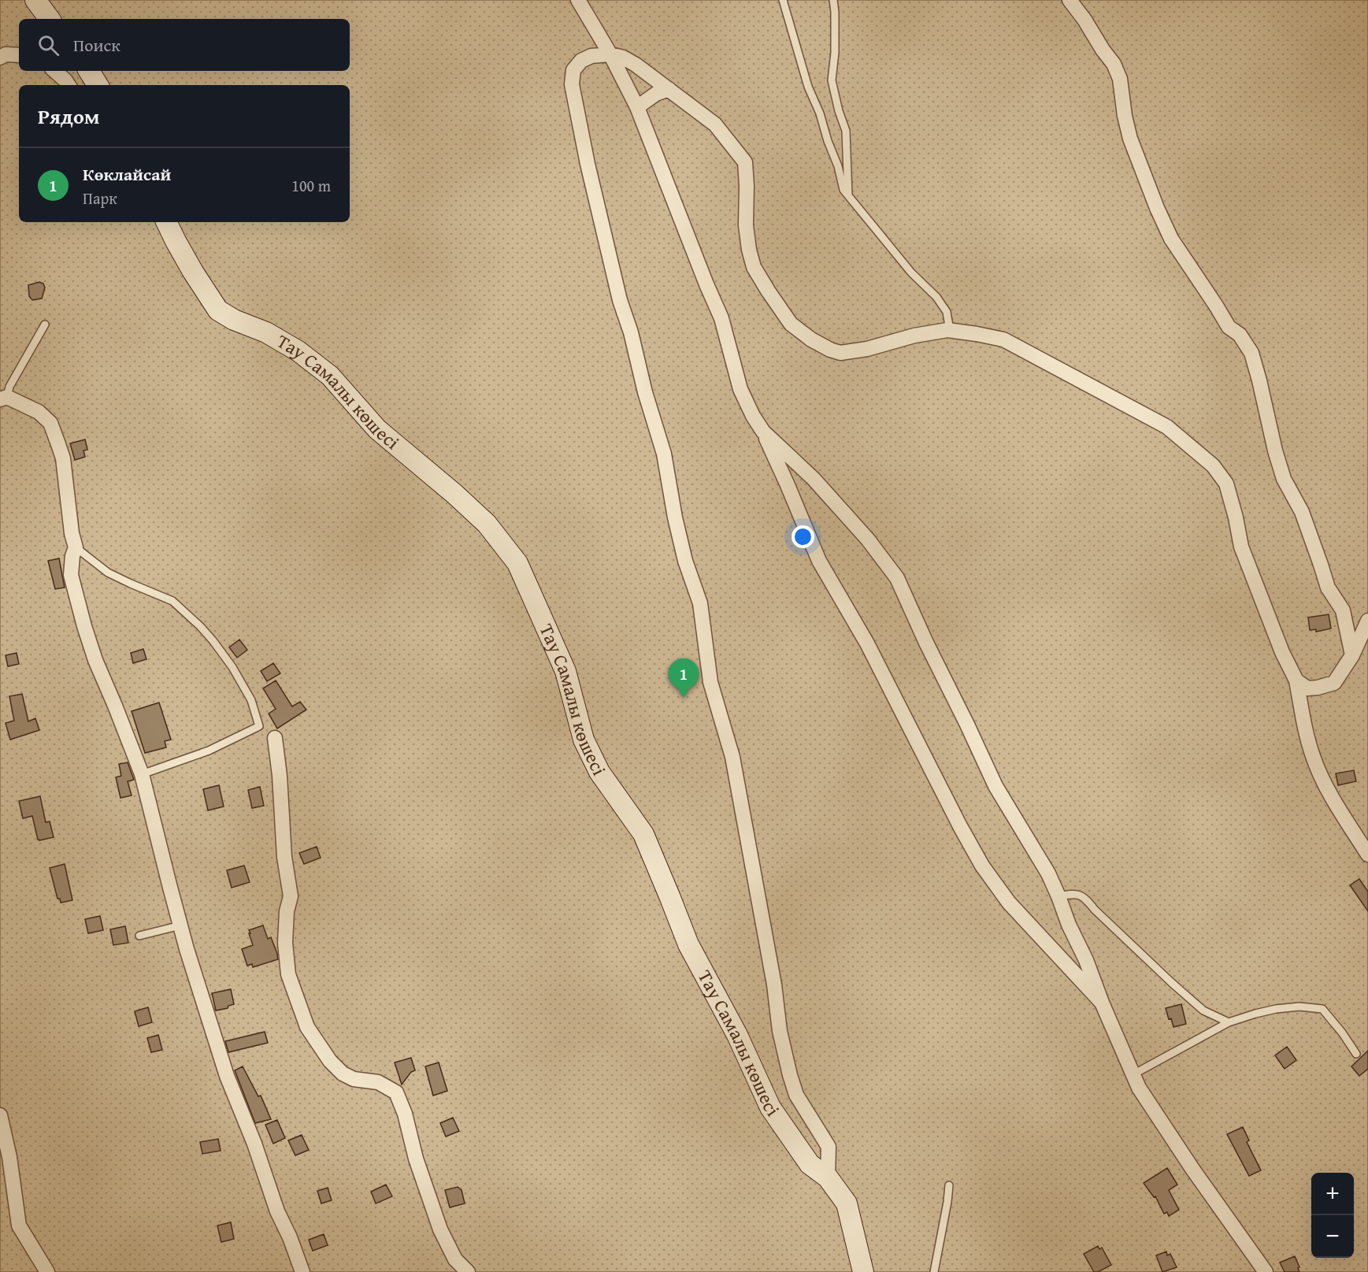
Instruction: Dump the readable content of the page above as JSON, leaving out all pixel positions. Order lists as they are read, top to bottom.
{
  "streets": {
    "street": ["Тау Самалы көшесі"]
  },
  "page": {
    "search": "Поиск",
    "heading": "Рядом",
    "list": [
      {
        "mark": "1",
        "name": "Көклайсай",
        "note": "Парк",
        "value": "100 m"
      }
    ],
    "pins": "1",
    "map_buttons": ["+", "−"]
  }
}
